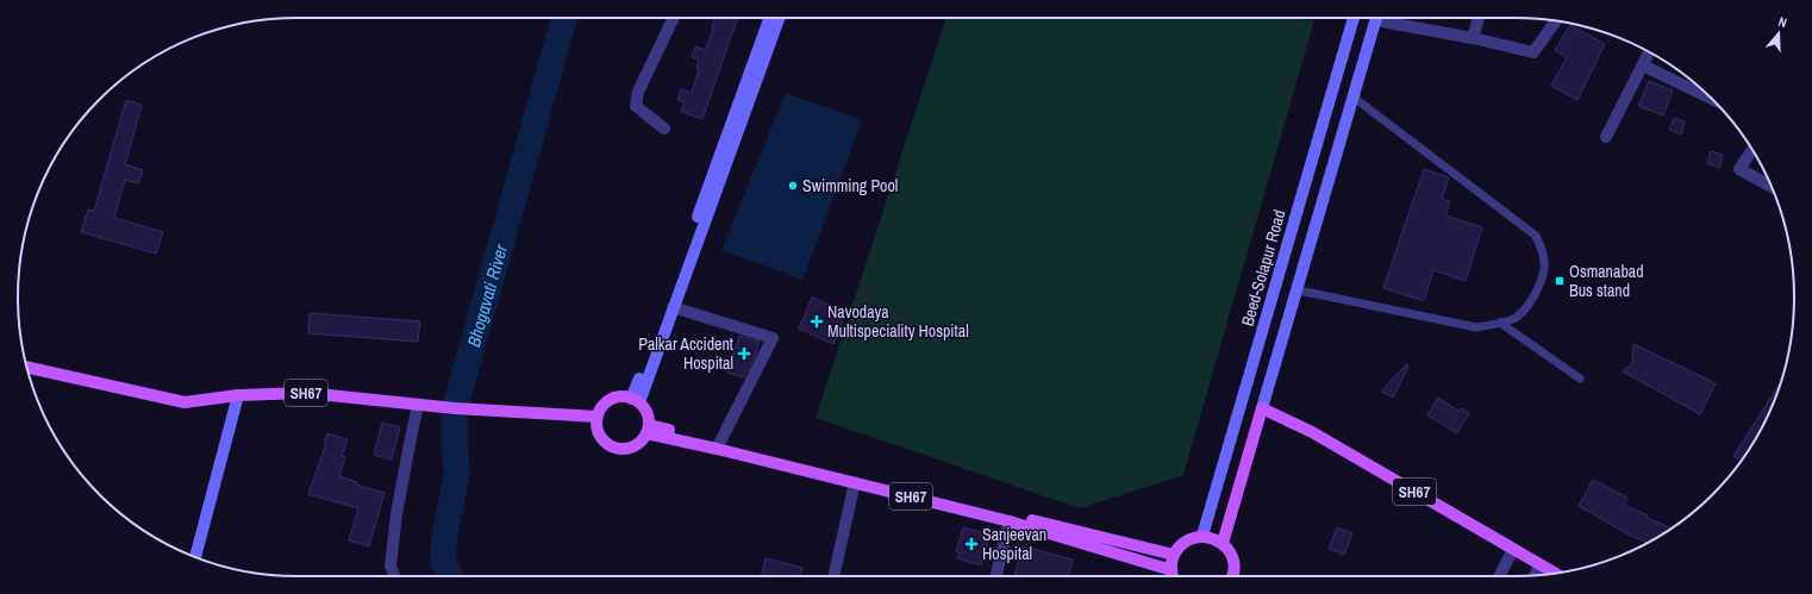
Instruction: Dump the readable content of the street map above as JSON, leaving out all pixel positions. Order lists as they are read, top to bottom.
{
  "streets": {
    "main road": ["SH67"],
    "street": ["Beed-Solapur Road"]
  },
  "water": ["Bhogavati River"],
  "places": {
    "other": ["Swimming Pool"],
    "transit": ["Osmanabad Bus stand"],
    "health": ["Navodaya Multispeciality Hospital", "Palkar Accident Hospital", "Sanjeevan Hospital"]
  },
  "north": "top"
}
